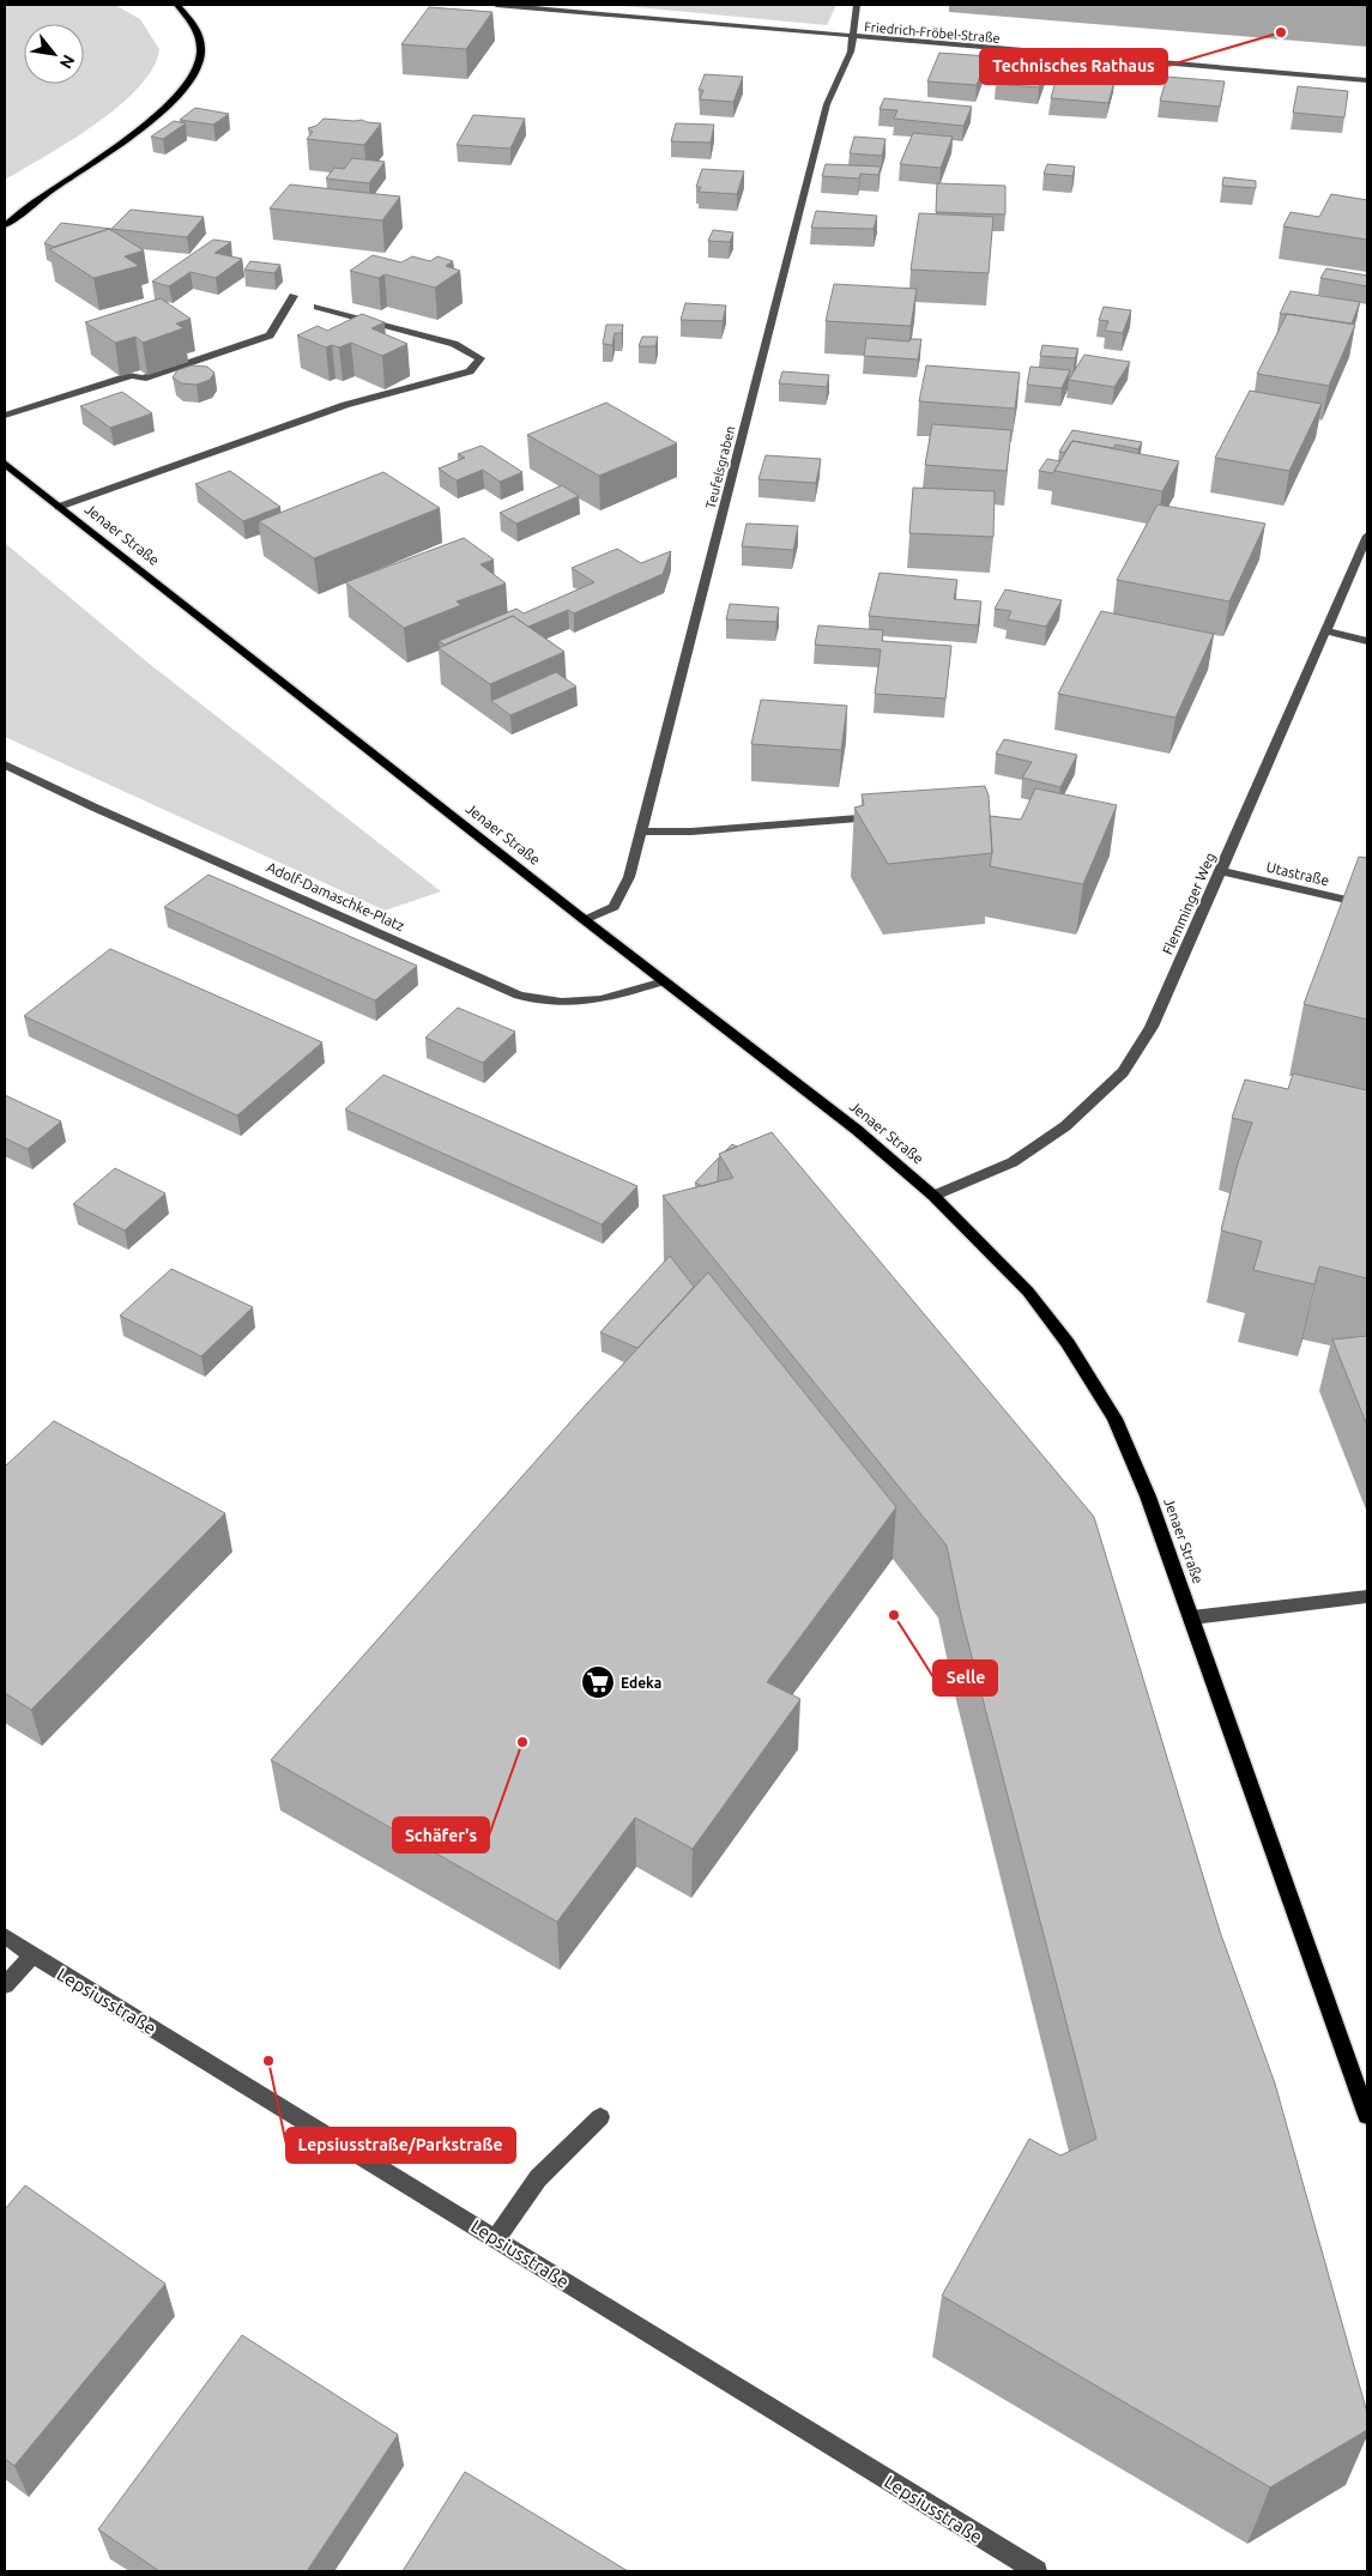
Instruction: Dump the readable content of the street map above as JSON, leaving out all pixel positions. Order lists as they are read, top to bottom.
{
  "streets": {
    "main road": ["Jenaer Straße"],
    "street": [
      "Friedrich-Fröbel-Straße",
      "Teufelsgraben",
      "Utastraße",
      "Adolf-Damaschke-Platz",
      "Flemminger Weg",
      "Lepsiusstraße"
    ]
  },
  "crossings": [
    ["Friedrich-Fröbel-Straße", "Teufelsgraben"],
    ["Teufelsgraben", "Jenaer Straße"],
    ["Jenaer Straße", "Adolf-Damaschke-Platz"],
    ["Jenaer Straße", "Flemminger Weg"],
    ["Utastraße", "Flemminger Weg"]
  ],
  "places": {
    "other": [
      "Technisches Rathaus",
      "Selle",
      "Schäfer's",
      "Lepsiusstraße/Parkstraße"
    ],
    "supermarket": ["Edeka"]
  },
  "north": "bottom right"
}
